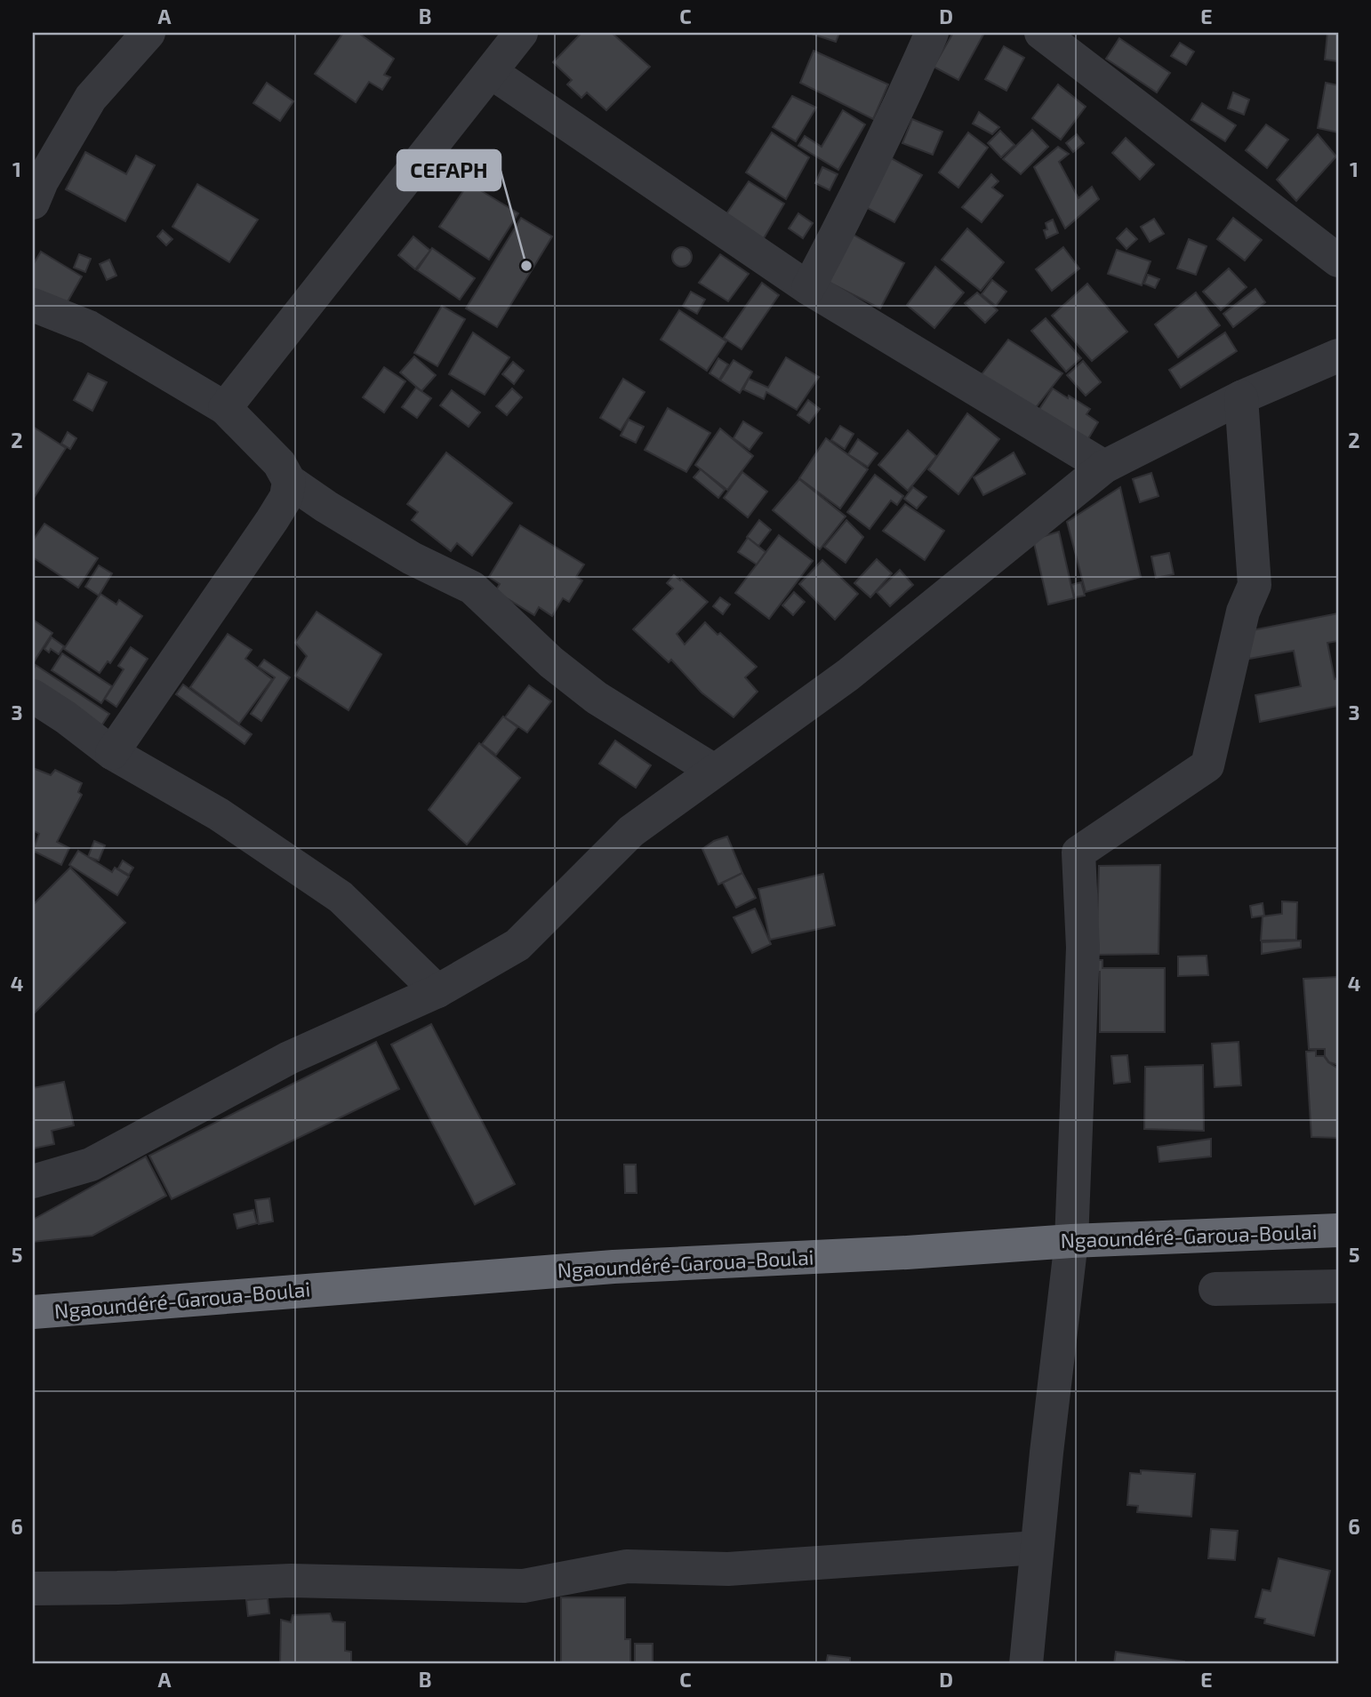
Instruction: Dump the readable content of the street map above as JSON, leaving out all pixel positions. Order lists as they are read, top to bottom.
{
  "streets": {
    "highway": ["Ngaoundéré-Garoua-Boulai"]
  },
  "places": ["CEFAPH"],
  "grid": {
    "columns": [
      "A",
      "B",
      "C",
      "D",
      "E"
    ],
    "rows": [
      "1",
      "2",
      "3",
      "4",
      "5",
      "6"
    ]
  }
}
